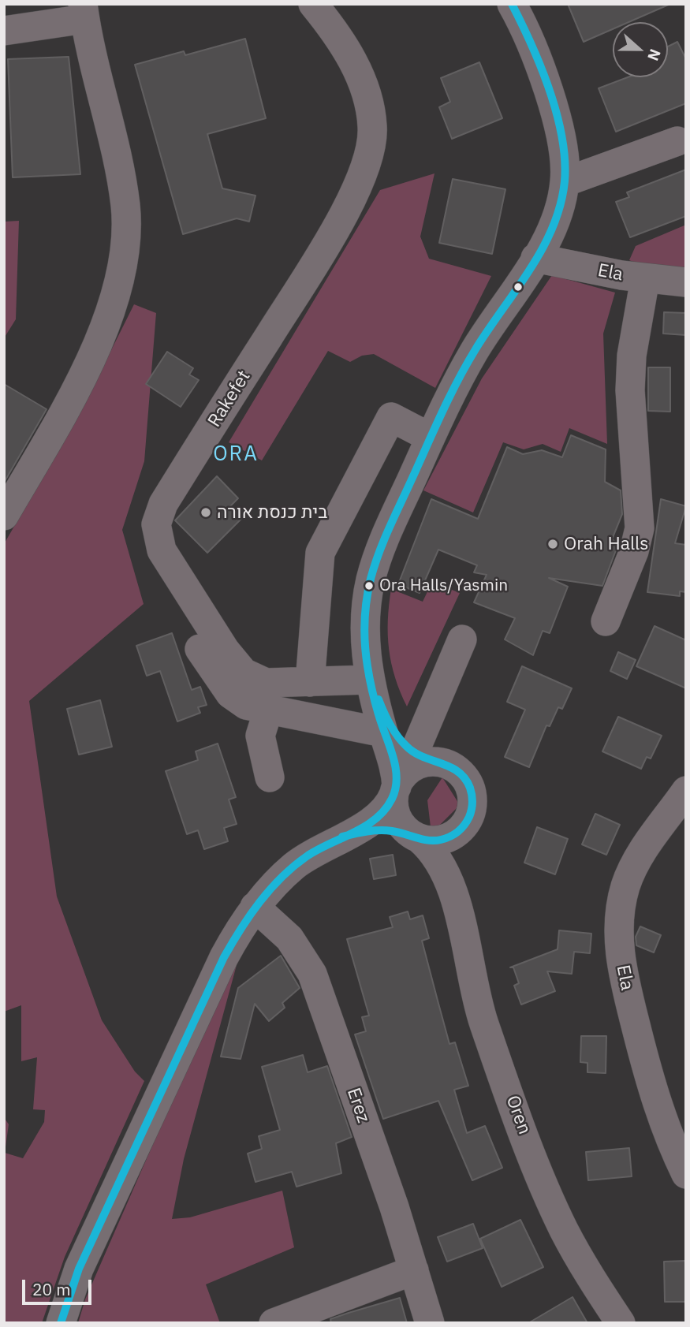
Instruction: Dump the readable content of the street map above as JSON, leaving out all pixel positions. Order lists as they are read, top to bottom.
{
  "streets": {
    "street": [
      "Ela",
      "Rakefet",
      "Erez",
      "Oren"
    ]
  },
  "districts": ["ORA"],
  "places": ["בית כנסת אורה", "Orah Halls", "Ora Halls/Yasmin"],
  "scale_bar": "20 m",
  "north": "right"
}
